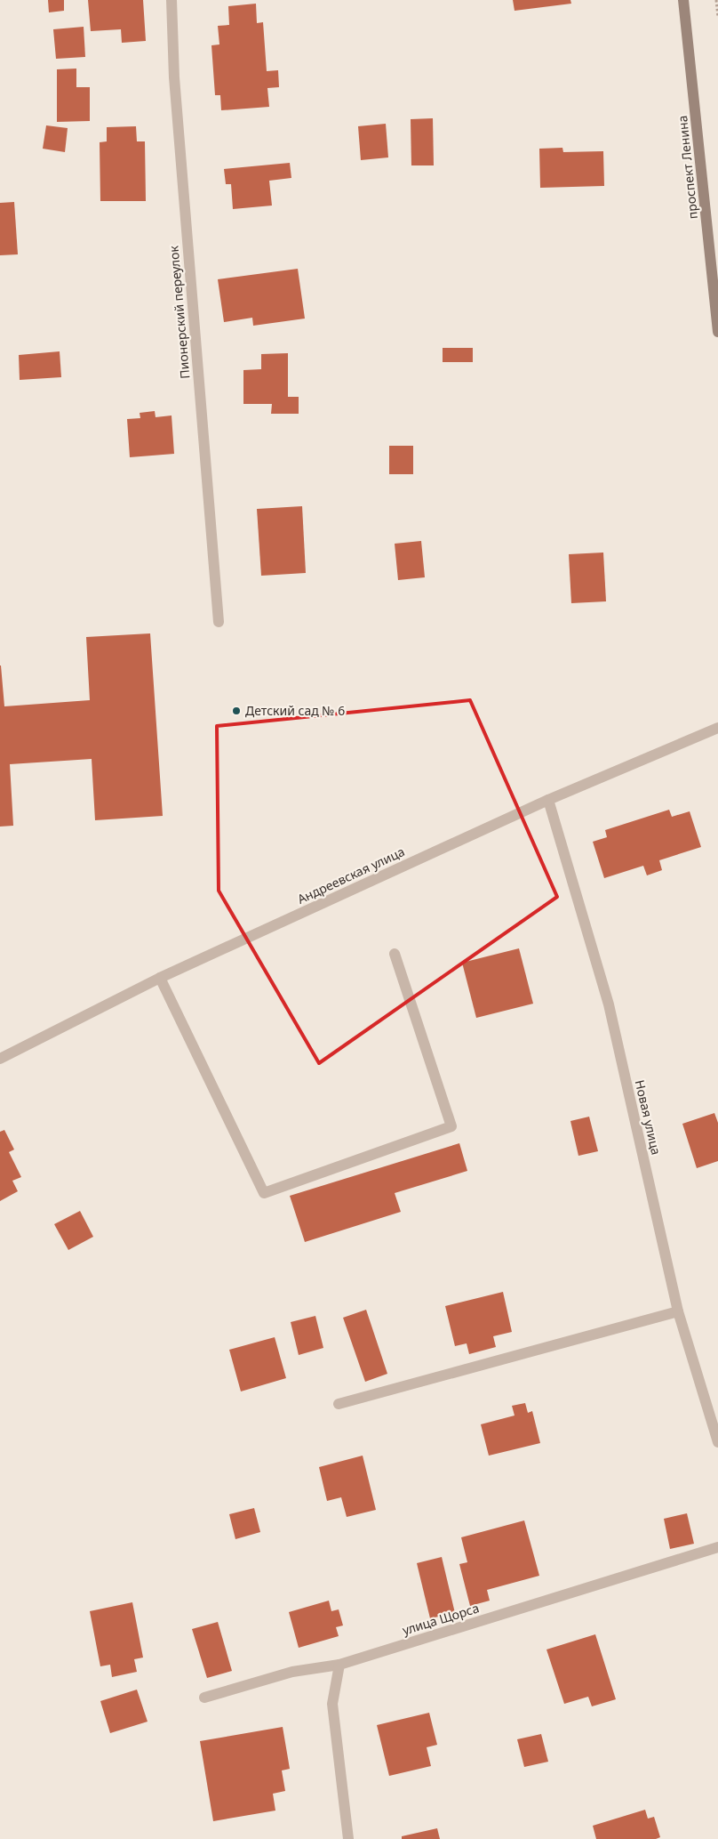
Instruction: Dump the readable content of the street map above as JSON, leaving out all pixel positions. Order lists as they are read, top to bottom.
{
  "streets": {
    "street": [
      "проспект Ленина",
      "Пионерский переулок",
      "Андреевская улица",
      "Новая улица",
      "улица Щорса"
    ]
  },
  "crossings": [
    ["Андреевская улица", "Новая улица"]
  ],
  "places": ["Детский сад № 6"]
}
